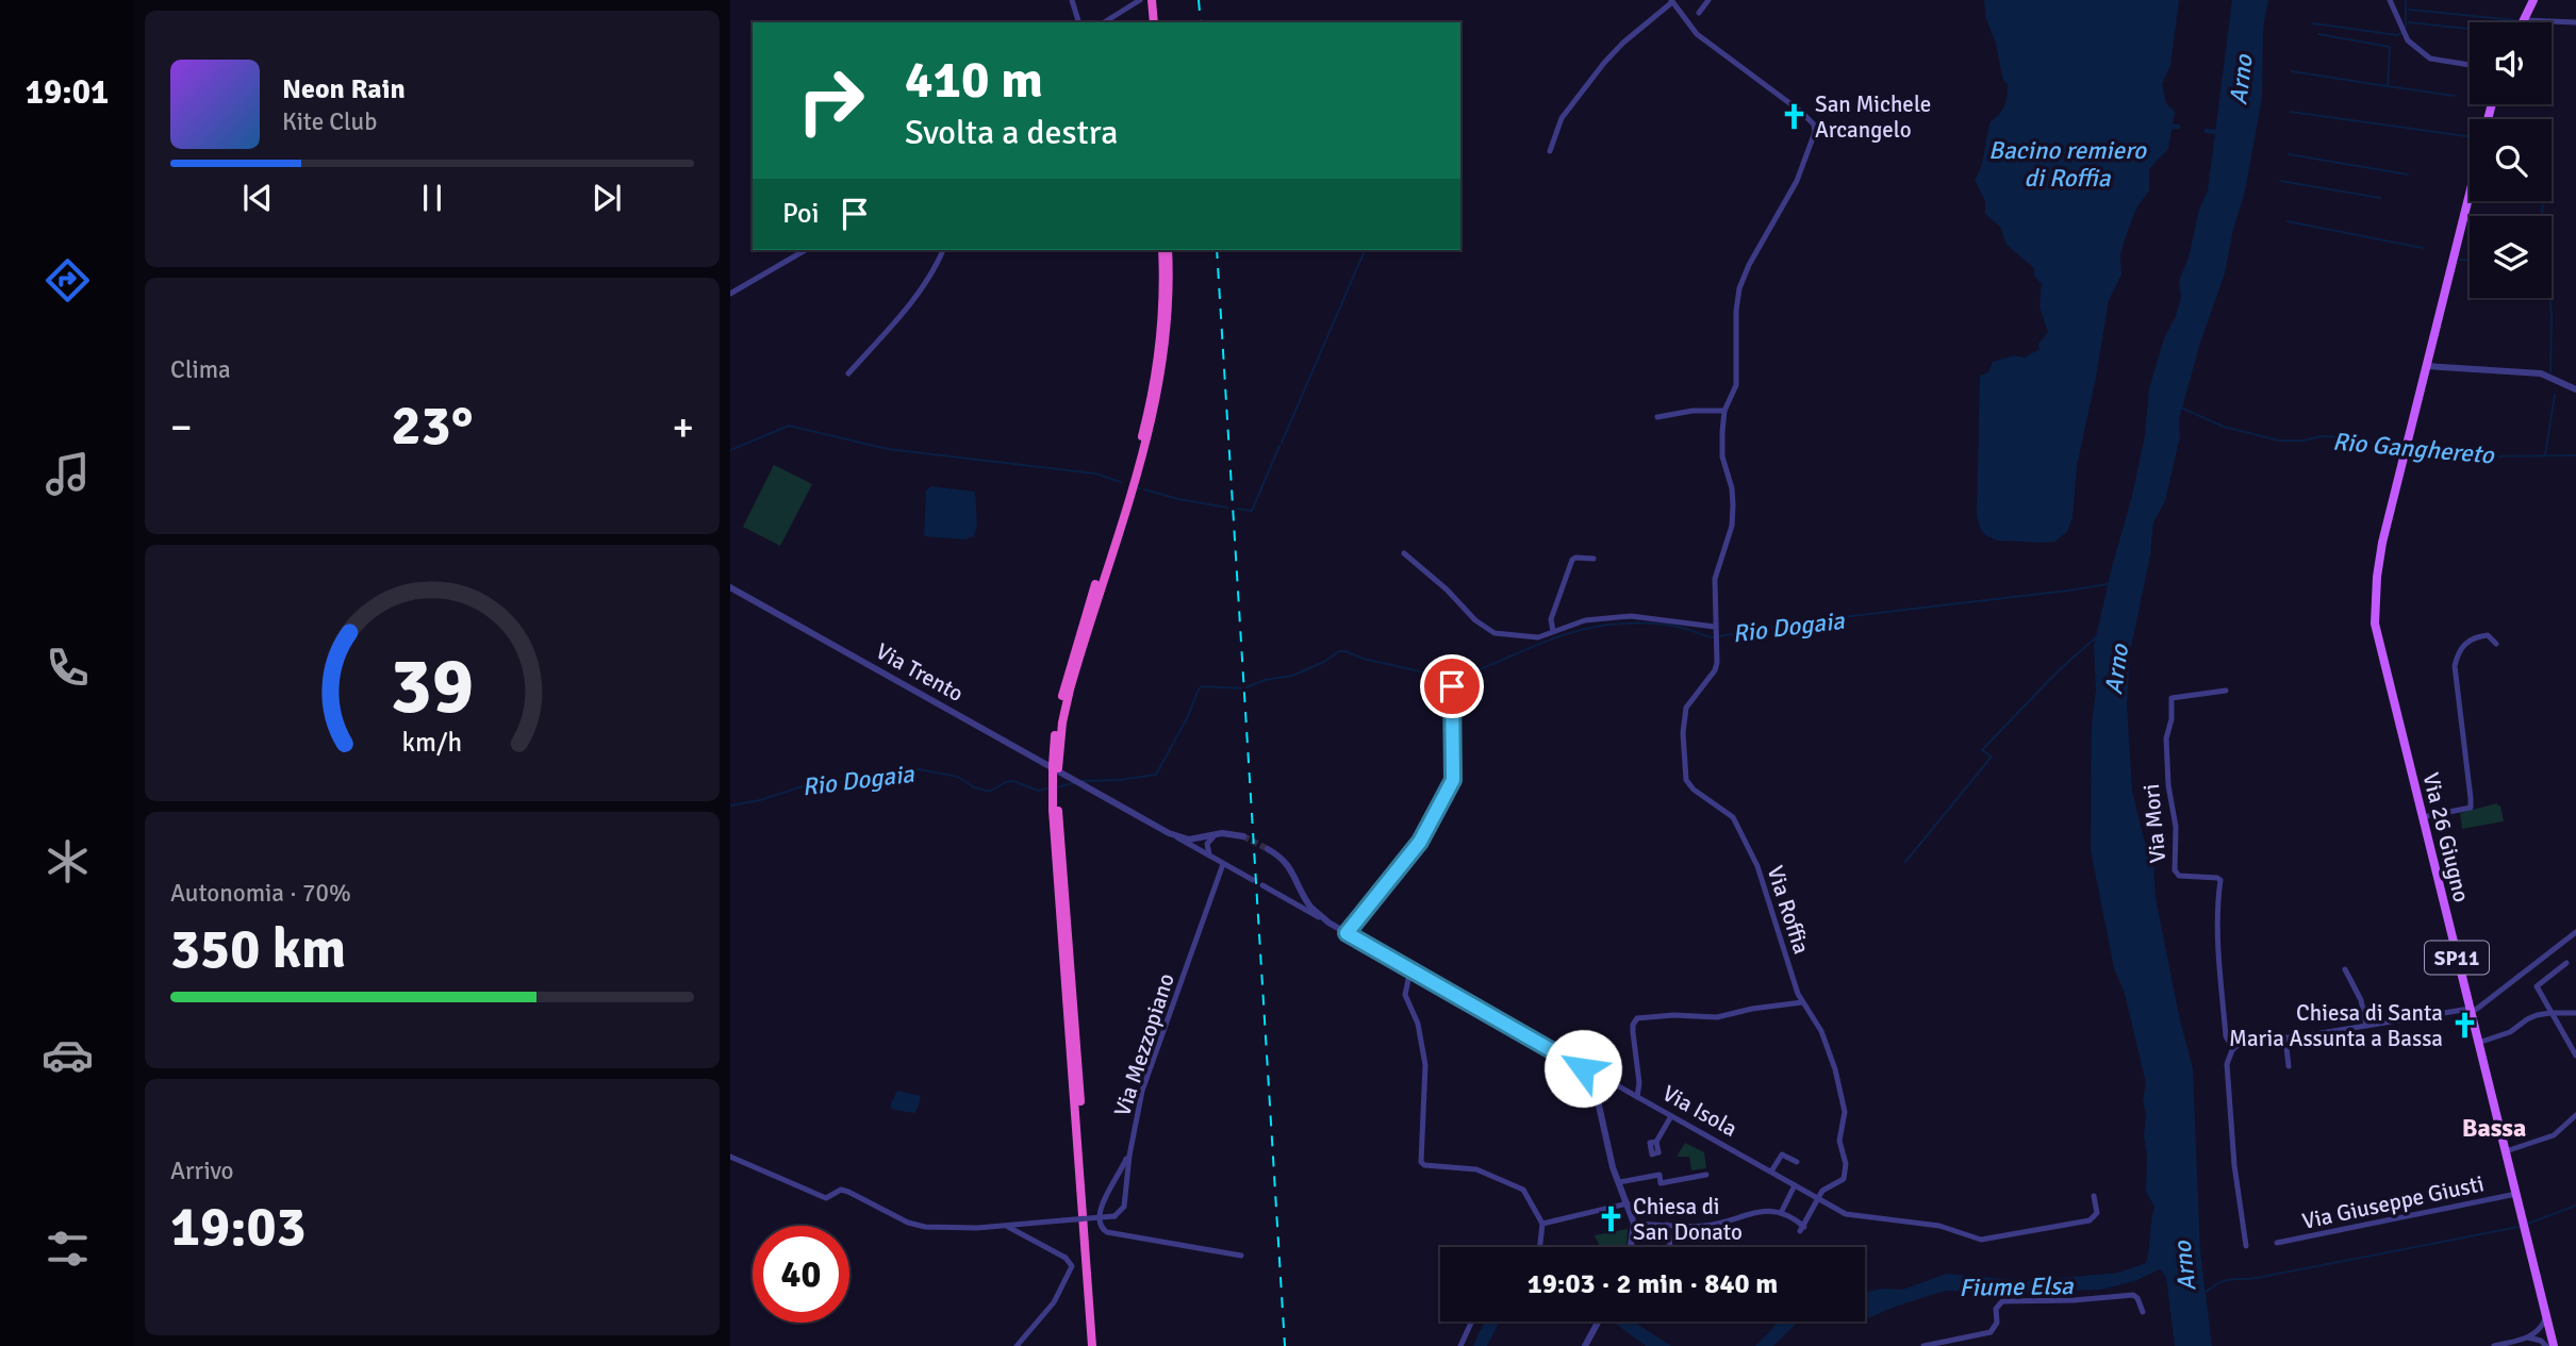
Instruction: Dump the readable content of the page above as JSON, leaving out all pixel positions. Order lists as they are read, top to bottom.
{
  "streets": {
    "main road": ["Via 26 Giugno", "SP11"],
    "street": [
      "Via Trento",
      "Via Mori",
      "Via Roffia",
      "Via Mezzopiano",
      "Via Isola",
      "Via Giuseppe Giusti"
    ]
  },
  "crossings": [
    ["Via 26 Giugno", "SP11"],
    ["Via 26 Giugno", "Via Giuseppe Giusti"],
    ["Via Roffia", "Via Isola"]
  ],
  "districts": ["Bassa"],
  "water": [
    "Arno",
    "Bacino remiero di Roffia",
    "Rio Ganghereto",
    "Rio Dogaia",
    "Fiume Elsa"
  ],
  "places": {
    "church": ["San Michele Arcangelo", "Chiesa di Santa Maria Assunta a Bassa", "Chiesa di San Donato"]
  },
  "page": {
    "tabs": "19:01",
    "turn": ["410 m", "Svolta a destra"],
    "song": ["Neon Rain", "Kite Club"],
    "then": "Poi",
    "tile": [
      "Clima",
      ["Autonomia · 70%", "350 km"],
      ["Arrivo", "19:03"]
    ],
    "heat": ["−", "23°", "+"],
    "limit": "40",
    "trip": "19:03 · 2 min · 840 m",
    "gauge": ["39", "km/h"]
  }
}
